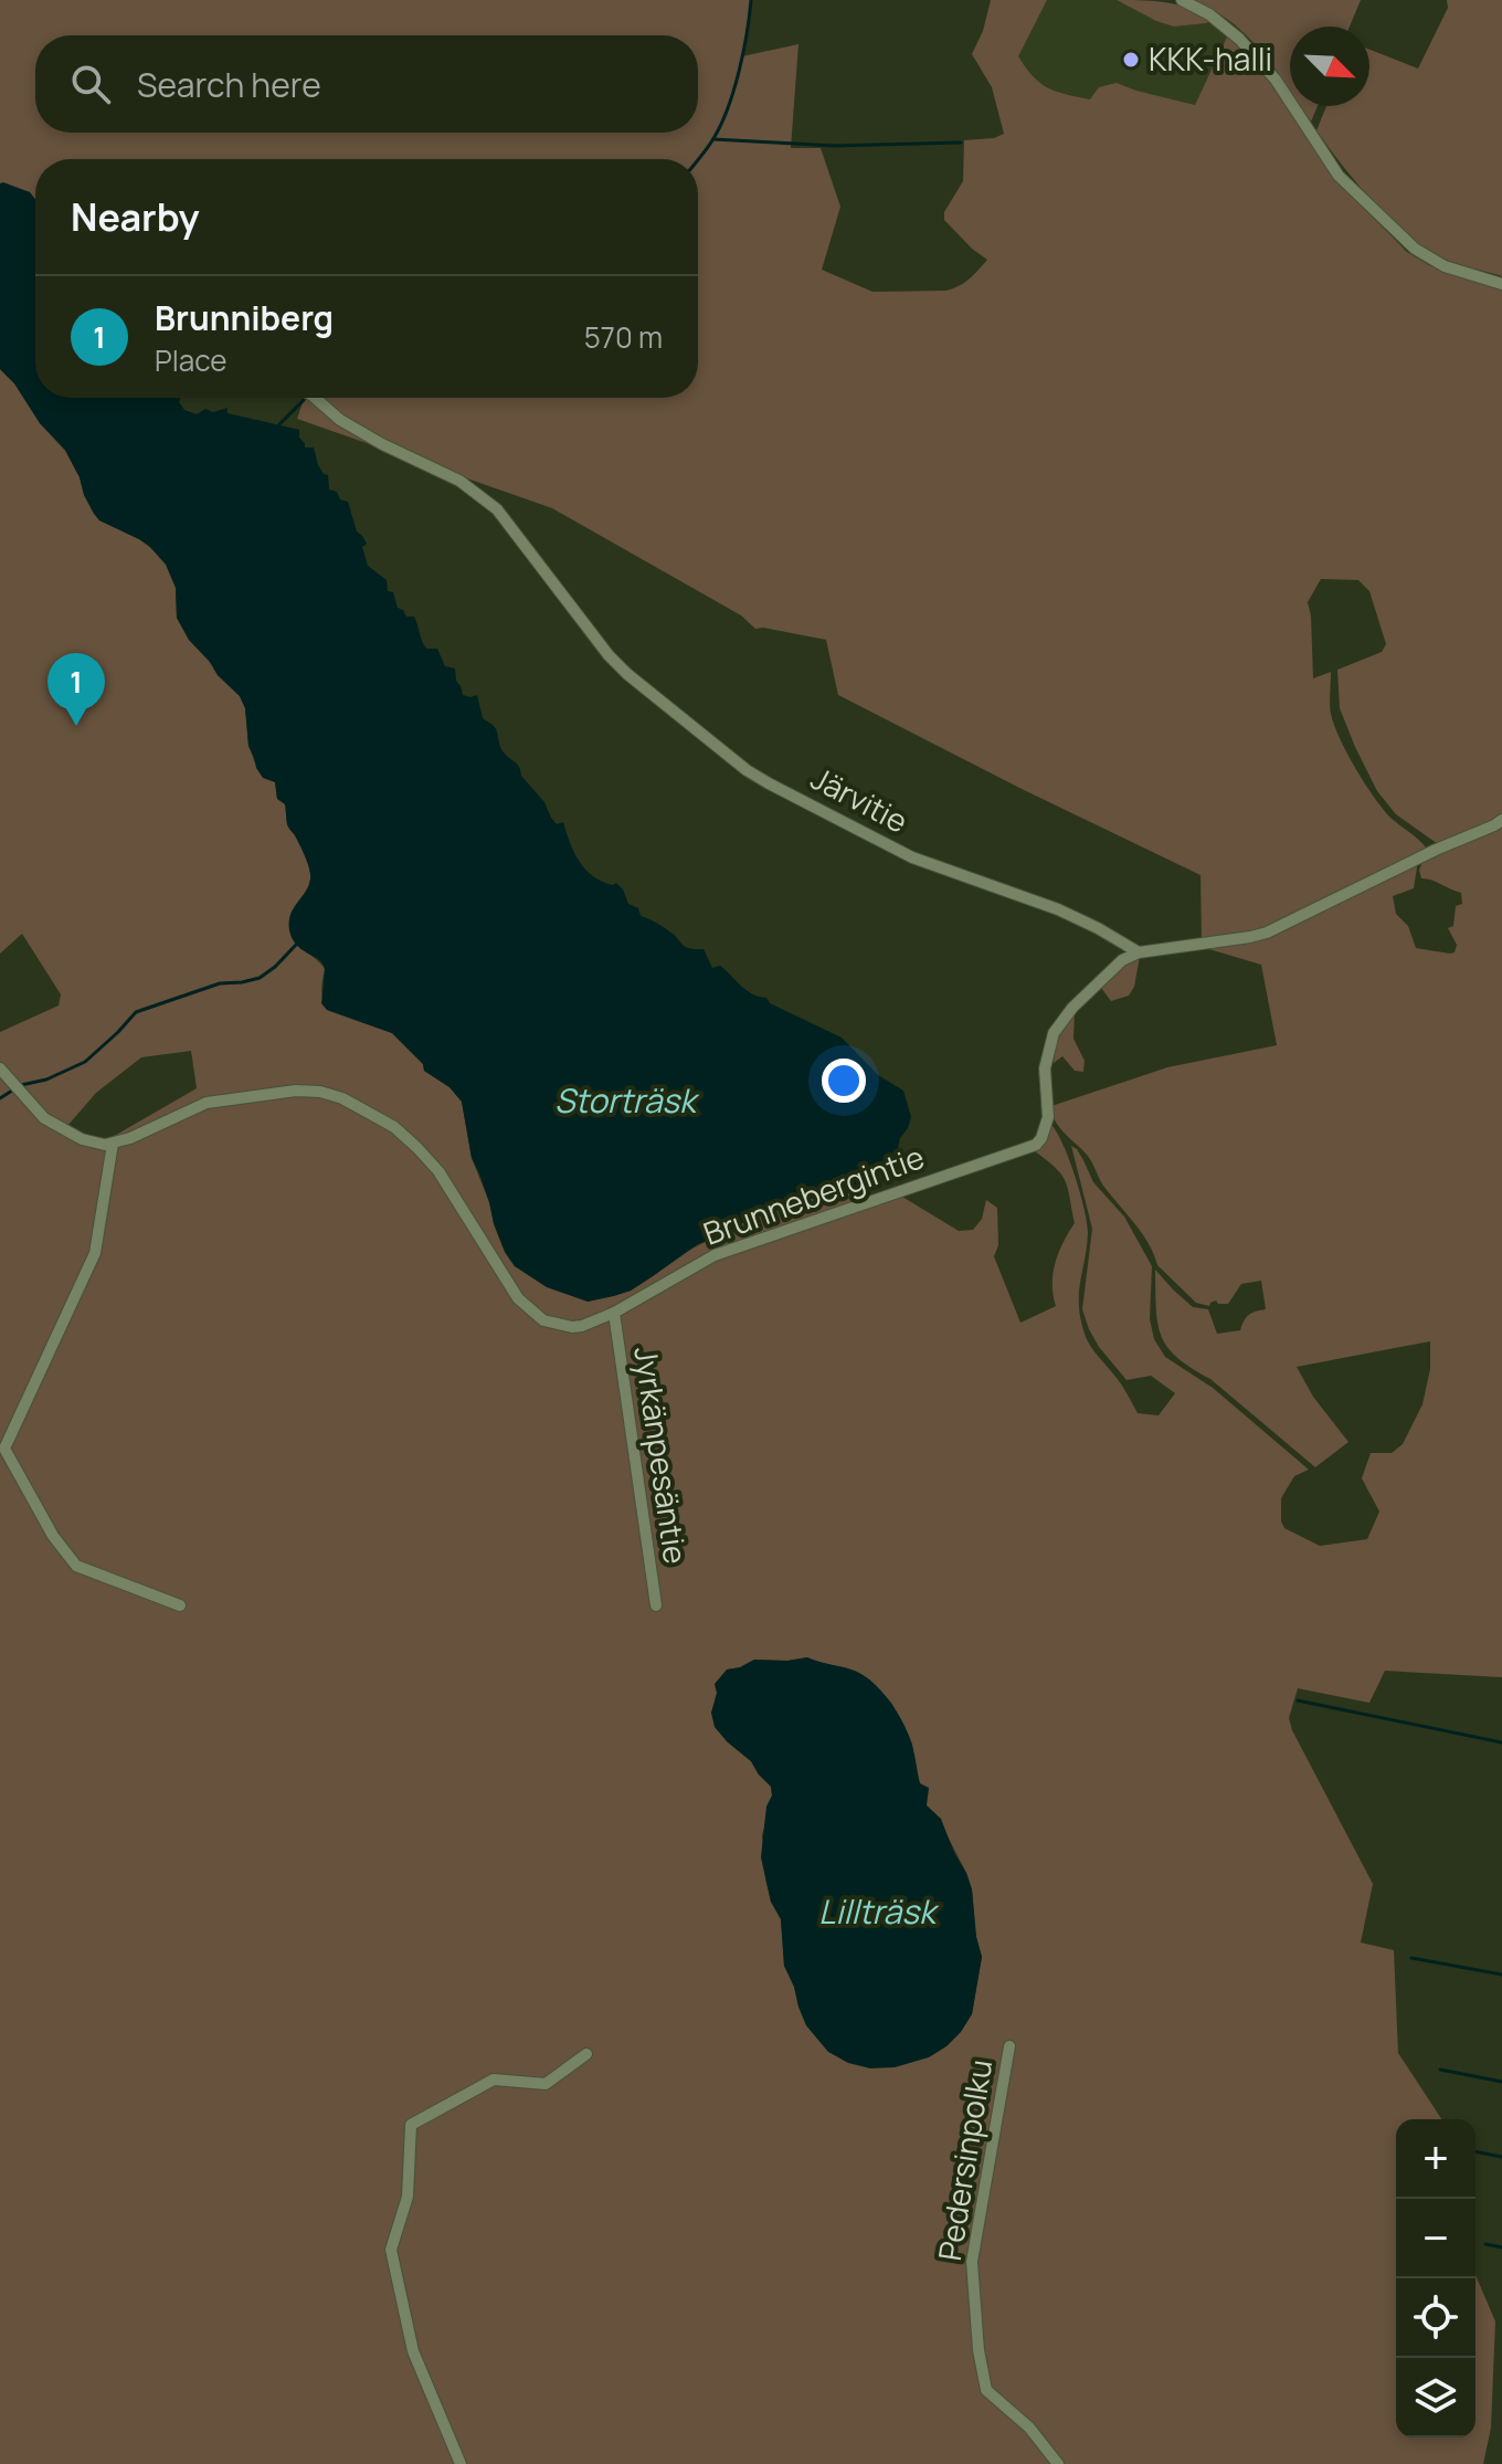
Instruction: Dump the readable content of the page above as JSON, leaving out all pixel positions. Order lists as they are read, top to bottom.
{
  "streets": {
    "street": [
      "Järvitie",
      "Brunnebergintie",
      "Jyrkänpesäntie",
      "Pedersinpolku"
    ]
  },
  "crossings": [
    ["Järvitie", "Brunnebergintie"],
    ["Brunnebergintie", "Jyrkänpesäntie"]
  ],
  "water": ["Storträsk", "Lillträsk"],
  "places": ["KKK-halli"],
  "north": "bottom right",
  "page": {
    "search": "Search here",
    "heading": "Nearby",
    "list": [
      {
        "mark": "1",
        "name": "Brunniberg",
        "note": "Place",
        "value": "570 m"
      }
    ],
    "pins": "1",
    "map_buttons": ["+", "−"]
  }
}
